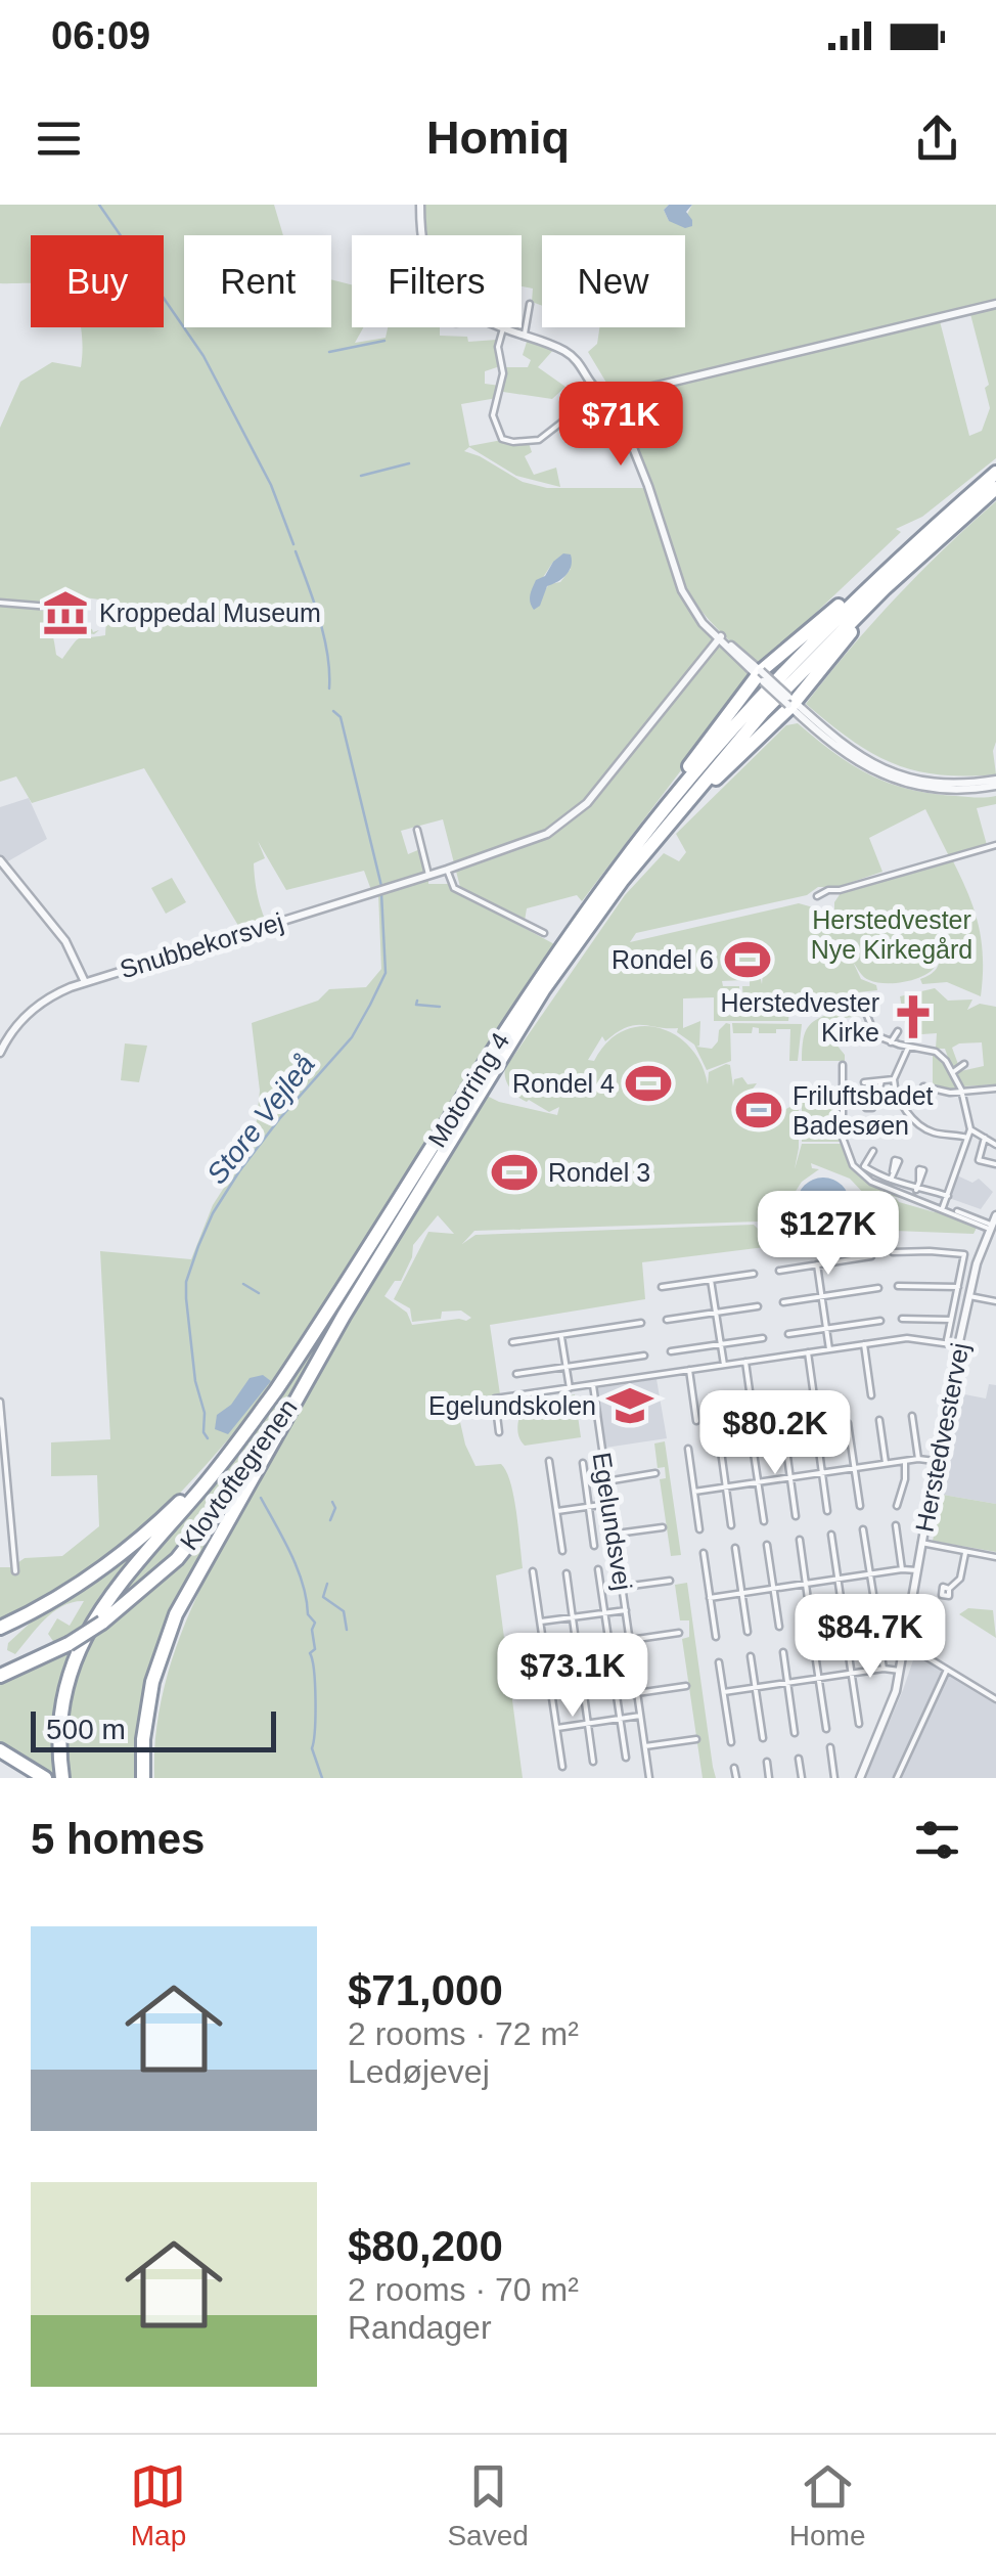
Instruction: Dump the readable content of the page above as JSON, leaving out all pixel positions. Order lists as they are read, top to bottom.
{
  "streets": {
    "highway": ["Motorring 4", "Klovtoftegrenen"],
    "street": ["Snubbekorsvej", "Herstedvestervej", "Egelundsvej"]
  },
  "crossings": [
    ["Motorring 4", "Klovtoftegrenen"]
  ],
  "water": ["Store Vejleå"],
  "parks": ["Herstedvester Nye Kirkegård"],
  "places": {
    "museum": ["Kroppedal Museum"],
    "sports": [
      "Rondel 6",
      "Rondel 4",
      "Friluftsbadet Badesøen",
      "Rondel 3"
    ],
    "church": ["Herstedvester Kirke"],
    "school or university": ["Egelundskolen"]
  },
  "scale_bar": "500 m",
  "page": {
    "status": "06:09",
    "header": "Homiq",
    "chip": [
      "Buy",
      "Rent",
      "Filters",
      "New"
    ],
    "price": [
      "$71K",
      "$127K",
      "$80.2K",
      "$84.7K",
      "$73.1K"
    ],
    "scale": "500 m",
    "heading": "5 homes",
    "list": [
      {
        "name": "$71,000",
        "note": "2 rooms · 72 m² · Ledøjevej"
      },
      {
        "name": "$80,200",
        "note": "2 rooms · 70 m² · Randager"
      }
    ],
    "tabs": ["Map", "Saved", "Home"]
  }
}
